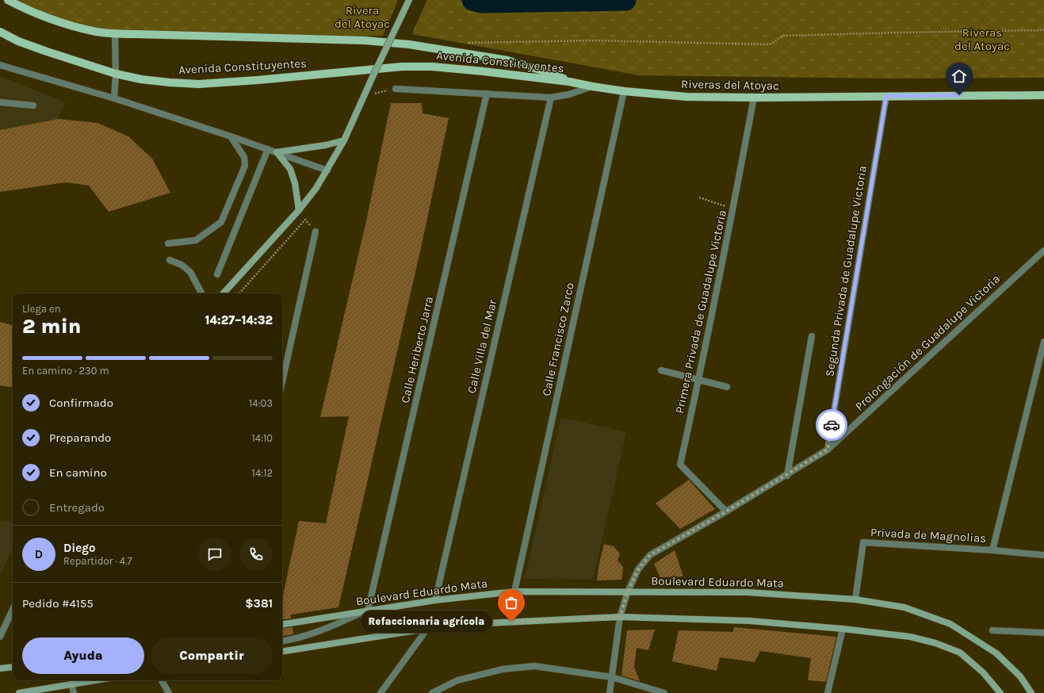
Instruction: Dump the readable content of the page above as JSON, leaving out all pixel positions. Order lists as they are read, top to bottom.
{
  "streets": {
    "main road": ["Avenida Constituyentes", "Riveras del Atoyac", "Boulevard Eduardo Mata"],
    "street": [
      "Segunda Privada de Guadalupe Victoria",
      "Primera Privada de Guadalupe Victoria",
      "Calle Francisco Zarco",
      "Prolongación de Guadalupe Victoria",
      "Calle Villa del Mar",
      "Calle Heriberto Jarra",
      "Privada de Magnolias"
    ]
  },
  "crossings": [
    ["Avenida Constituyentes", "Riveras del Atoyac"],
    ["Riveras del Atoyac", "Segunda Privada de Guadalupe Victoria"],
    ["Riveras del Atoyac", "Primera Privada de Guadalupe Victoria"],
    ["Riveras del Atoyac", "Calle Francisco Zarco"],
    ["Segunda Privada de Guadalupe Victoria", "Prolongación de Guadalupe Victoria"],
    ["Primera Privada de Guadalupe Victoria", "Prolongación de Guadalupe Victoria"],
    ["Calle Francisco Zarco", "Boulevard Eduardo Mata"],
    ["Prolongación de Guadalupe Victoria", "Boulevard Eduardo Mata"],
    ["Calle Villa del Mar", "Boulevard Eduardo Mata"],
    ["Calle Heriberto Jarra", "Boulevard Eduardo Mata"],
    ["Privada de Magnolias", "Boulevard Eduardo Mata"]
  ],
  "parks": ["Rivera del Atoyac", "Riveras del Atoyac"],
  "places": ["Refaccionaria agrícola"],
  "page": {
    "heading": ["2 min", "Llega en", "14:27–14:32"],
    "panel": [
      "Diego",
      "Repartidor · 4.7",
      "Pedido #4155",
      "$381"
    ],
    "bar": "En camino · 230 m",
    "list": [
      ["Confirmado", "14:03"],
      ["Preparando", "14:10"],
      ["En camino", "14:12"],
      "Entregado"
    ],
    "round": "D",
    "bubble": "Refaccionaria agrícola",
    "buttons": ["Ayuda", "Compartir"]
  }
}
